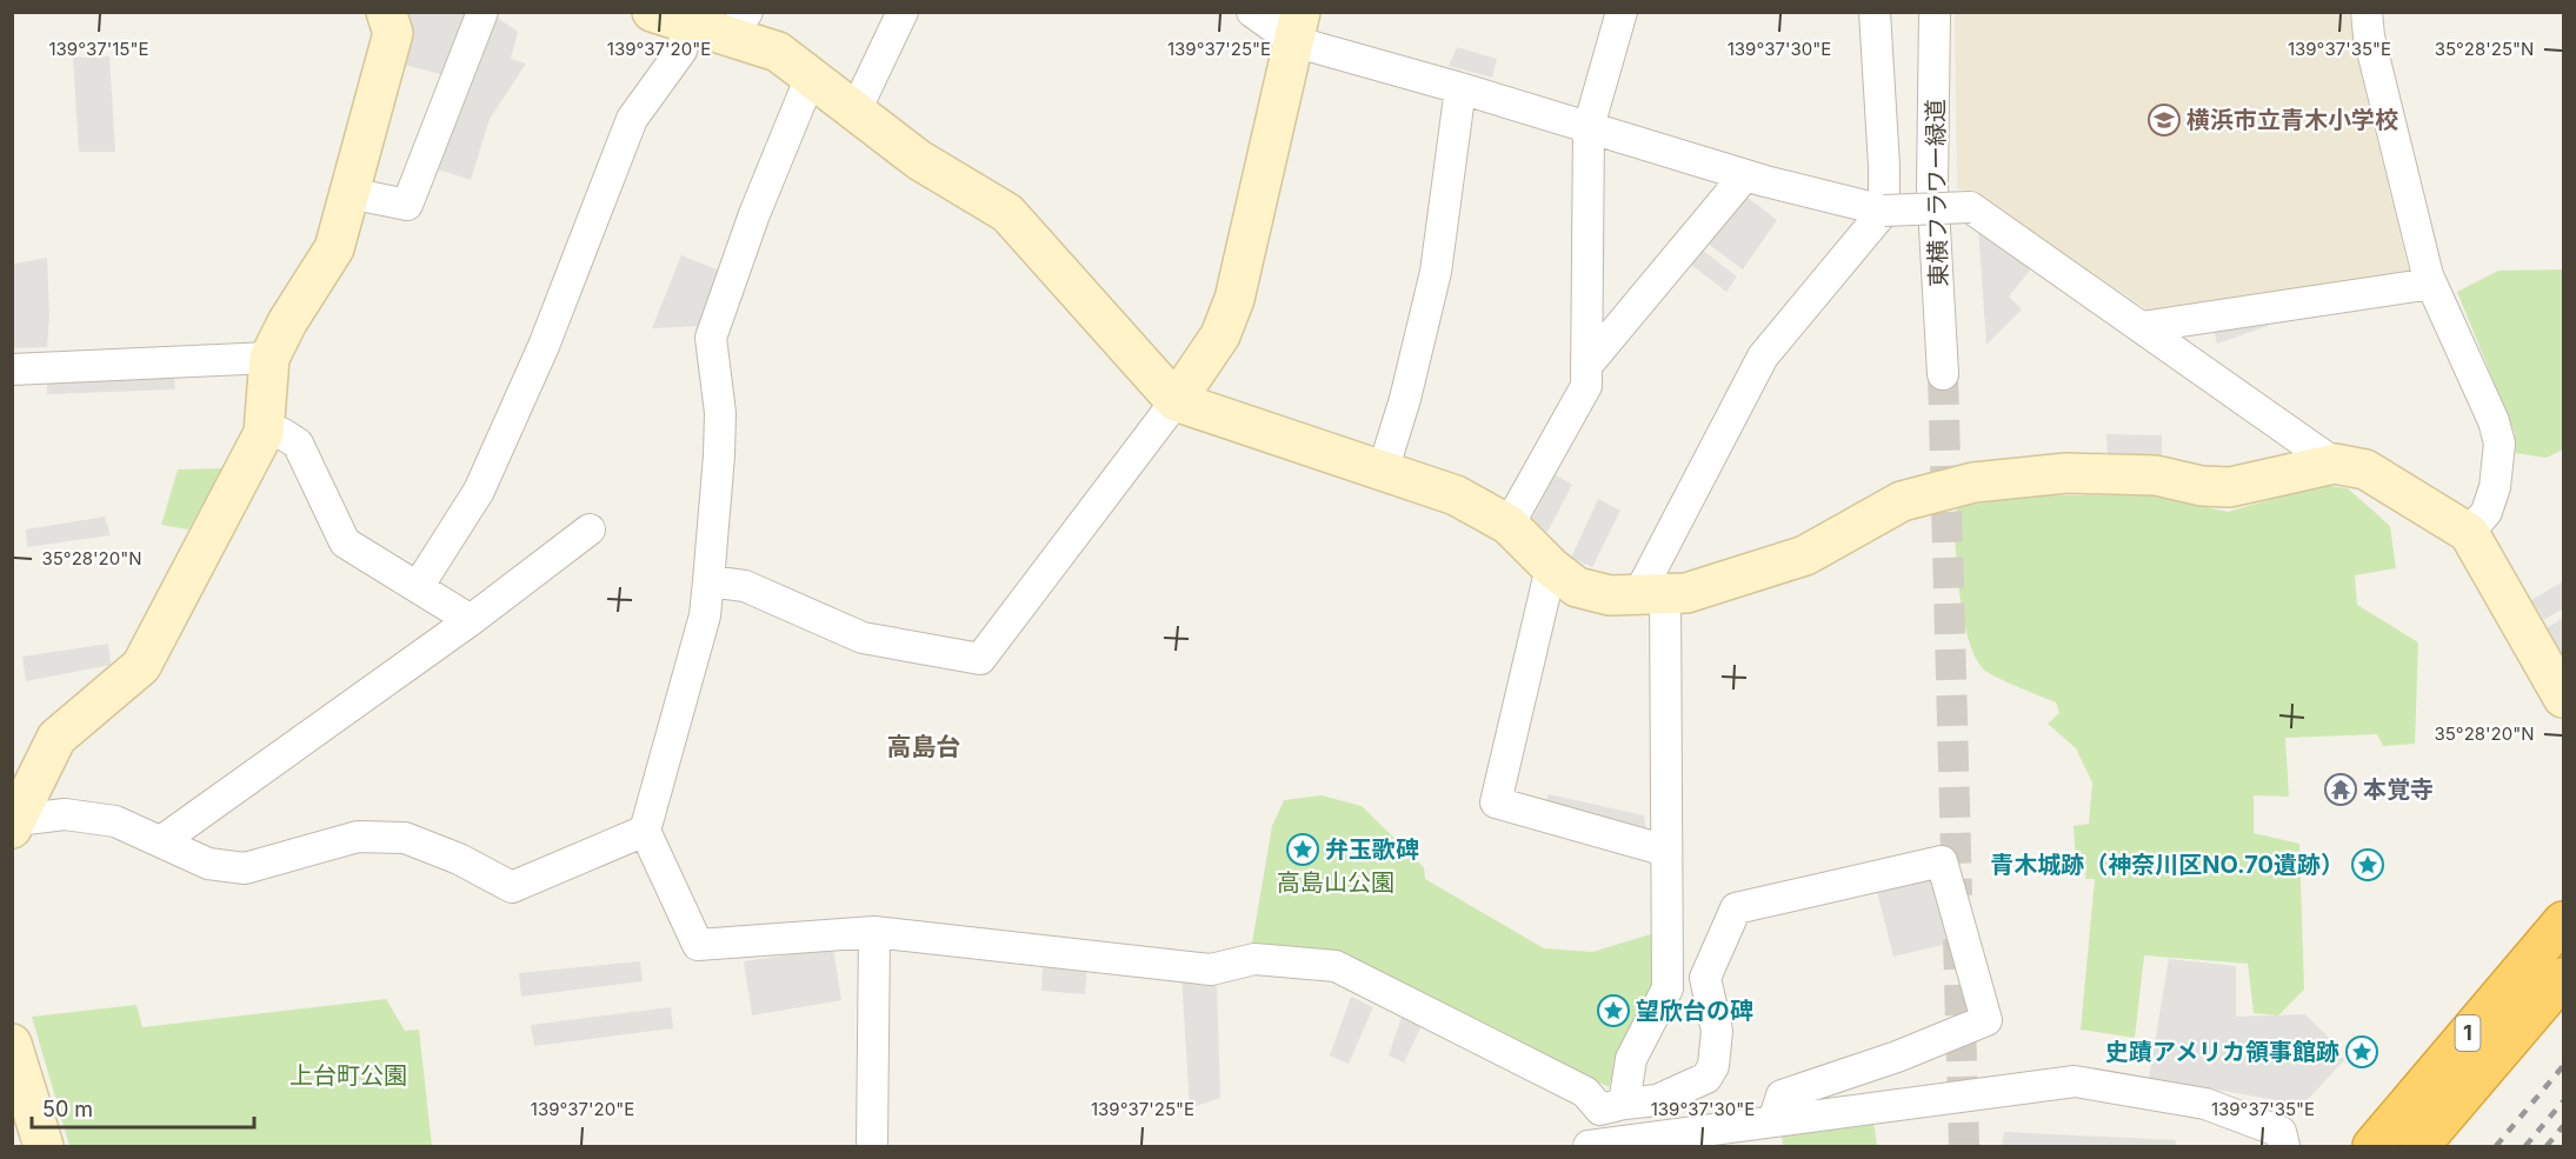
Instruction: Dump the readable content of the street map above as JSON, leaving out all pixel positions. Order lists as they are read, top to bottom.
{
  "streets": {
    "highway": ["1"],
    "street": ["東横フラワー緑道"]
  },
  "districts": ["高島台"],
  "parks": ["高島山公園", "上台町公園"],
  "places": {
    "school or university": ["横浜市立青木小学校"],
    "temple": ["本覚寺"],
    "place": [
      "弁玉歌碑",
      "青木城跡（神奈川区NO.70遺跡）",
      "望欣台の碑",
      "史蹟アメリカ領事館跡"
    ]
  },
  "scale_bar": "50 m",
  "coordinates": [
    "35°28'25\"N",
    "139°37'15\"E",
    "139°37'20\"E",
    "139°37'25\"E",
    "139°37'30\"E",
    "139°37'35\"E",
    "35°28'20\"N"
  ]
}
